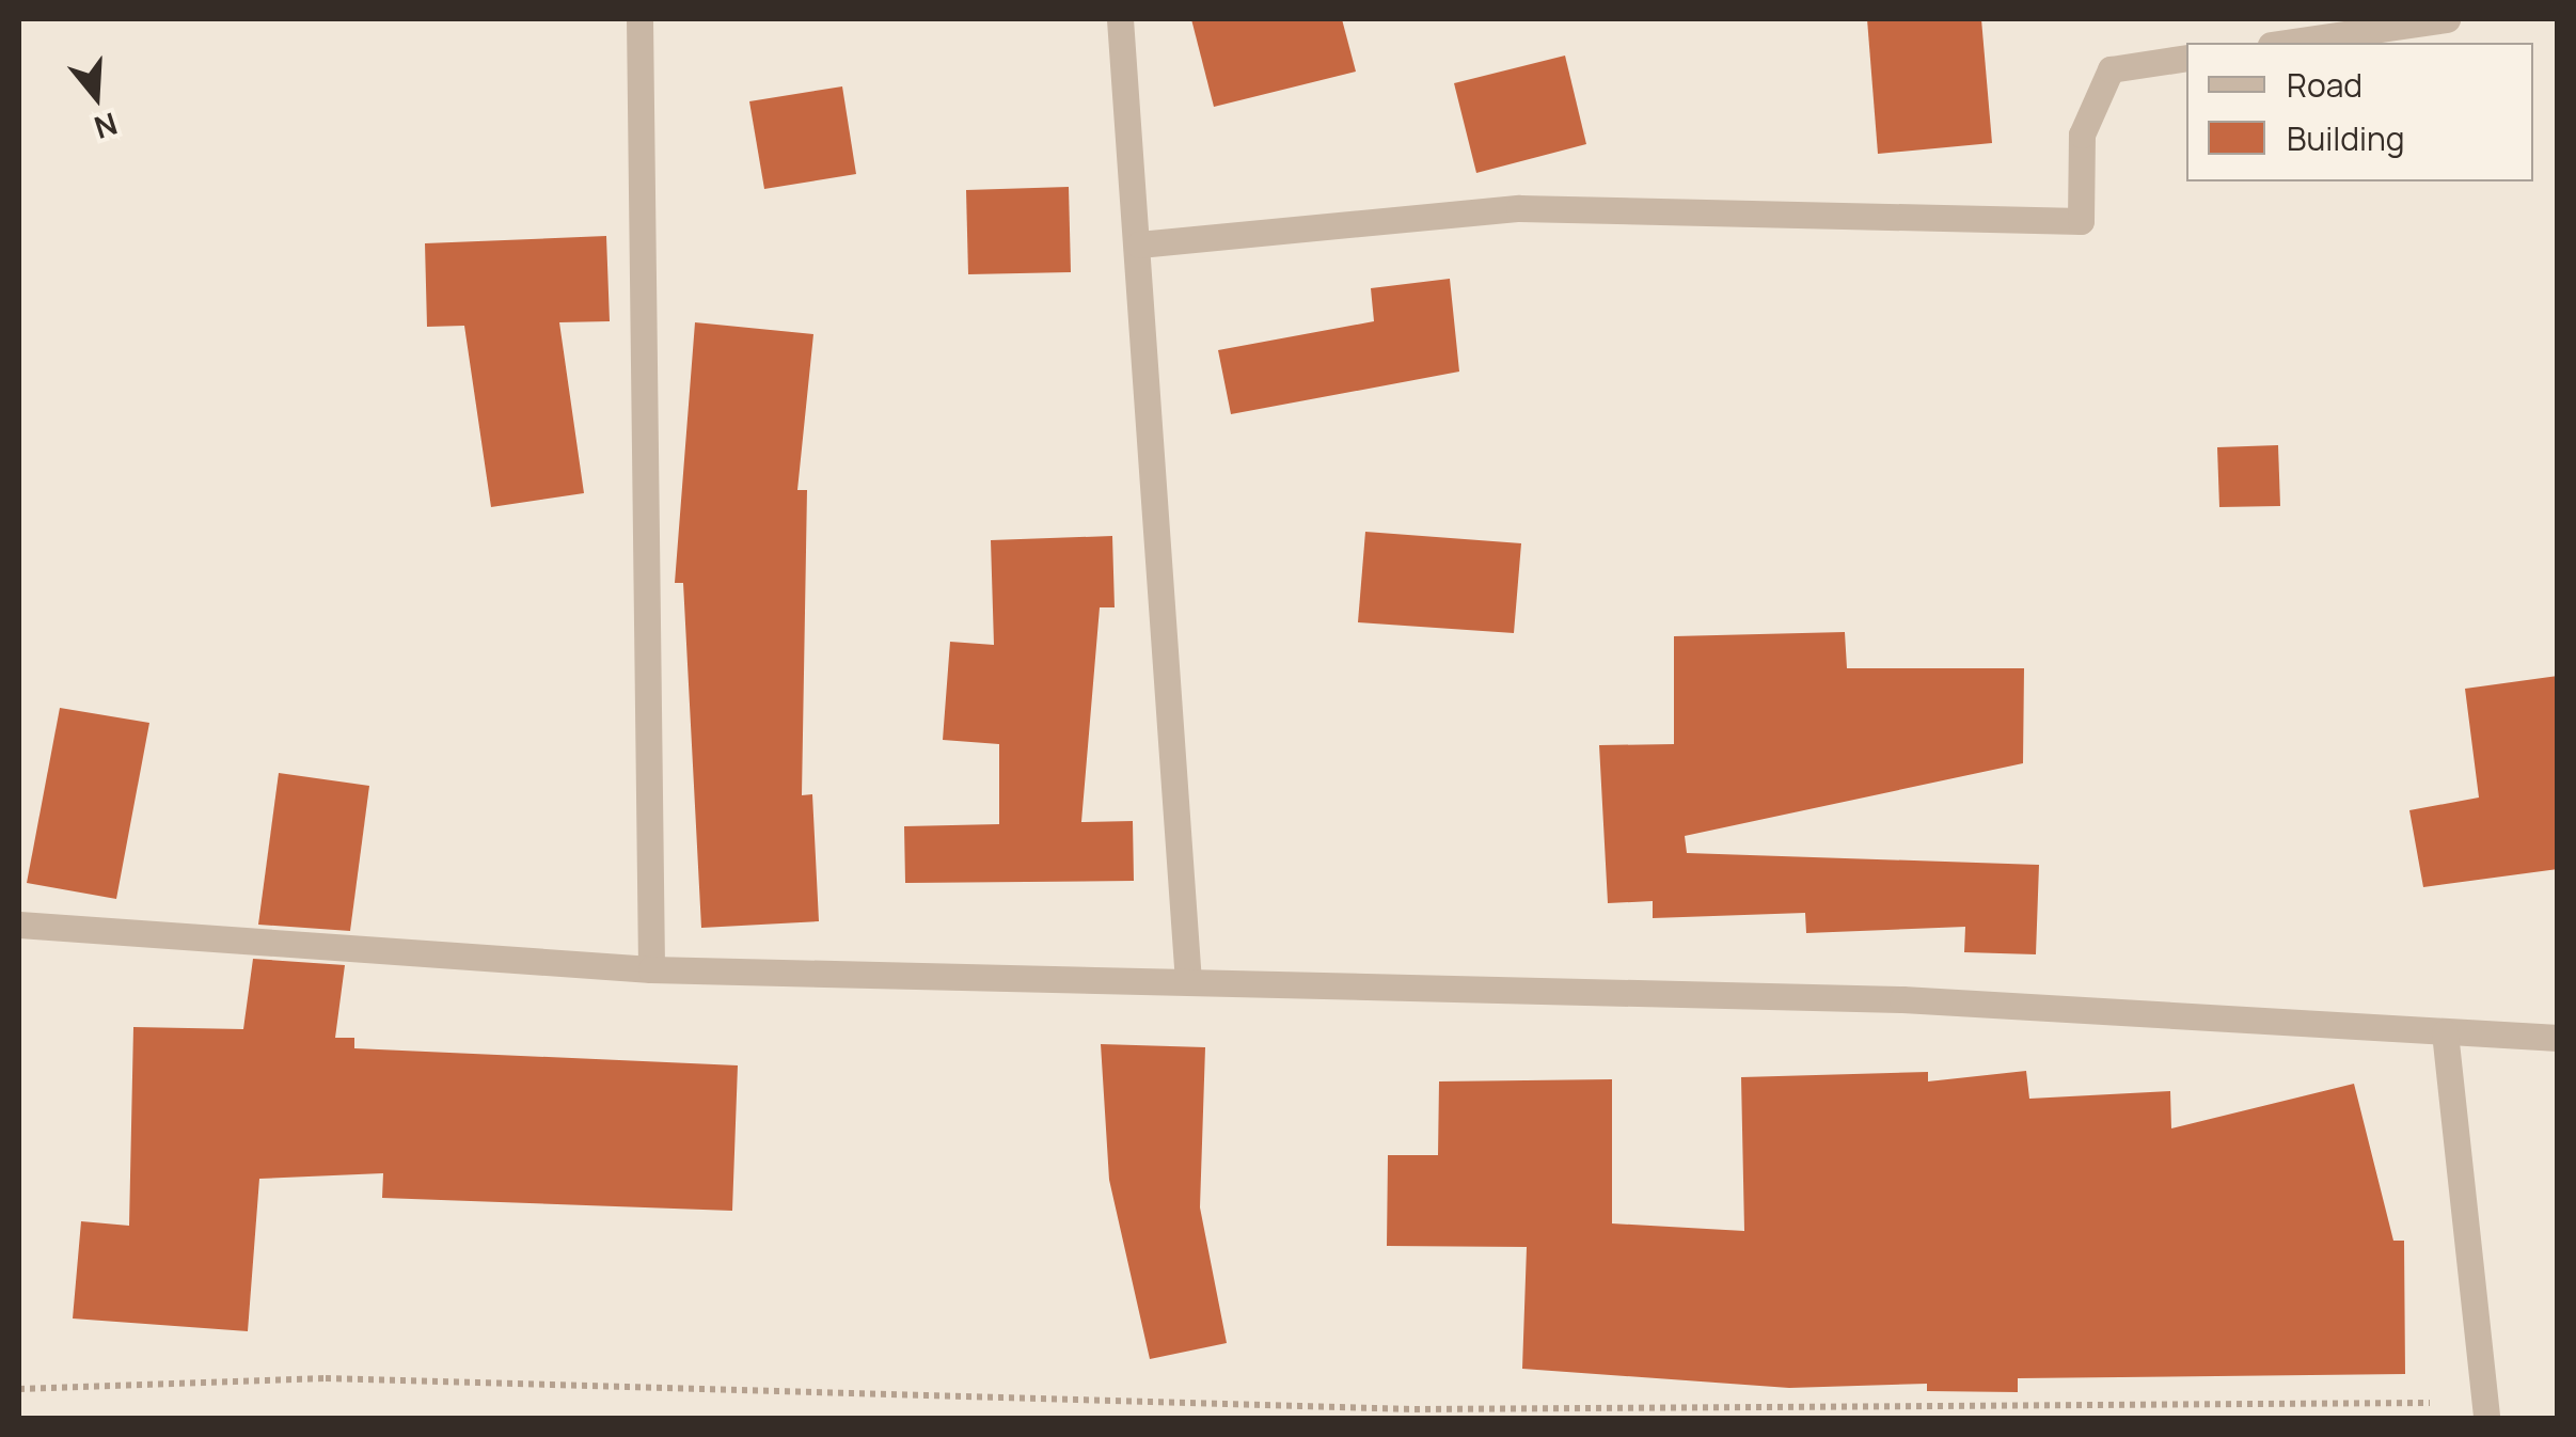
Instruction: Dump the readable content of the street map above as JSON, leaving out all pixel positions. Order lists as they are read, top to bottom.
{
  "legend": ["Road", "Building"],
  "north": "bottom"
}
